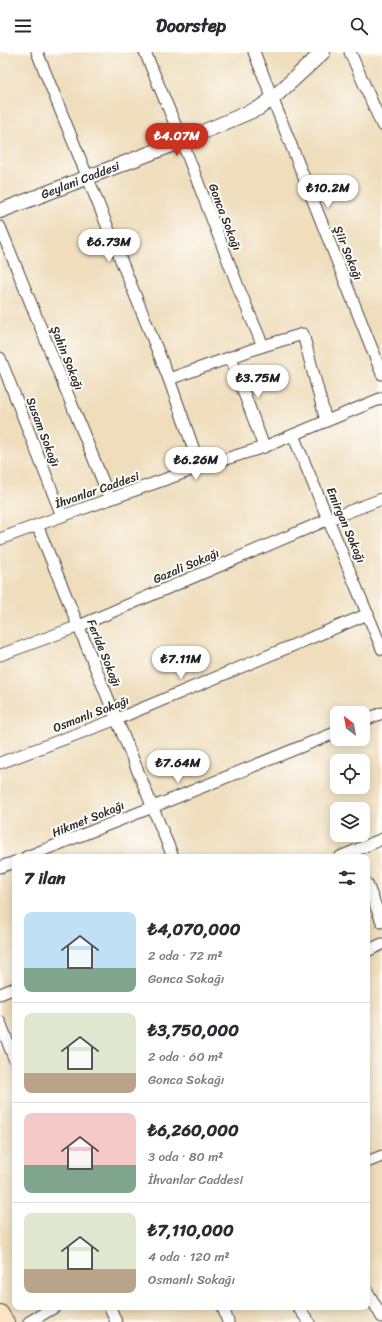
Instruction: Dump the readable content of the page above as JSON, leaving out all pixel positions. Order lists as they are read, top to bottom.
{
  "streets": {
    "street": [
      "Geylani Caddesi",
      "Gonca Sokağı",
      "Şiir Sokağı",
      "Şahin Sokağı",
      "Susam Sokağı",
      "İhvanlar Caddesi",
      "Emirgan Sokağı",
      "Gazali Sokağı",
      "Feride Sokağı",
      "Osmanlı Sokağı",
      "Hikmet Sokağı"
    ]
  },
  "crossings": [
    ["Geylani Caddesi", "Gonca Sokağı"],
    ["Geylani Caddesi", "Şiir Sokağı"],
    ["Şahin Sokağı", "İhvanlar Caddesi"],
    ["Susam Sokağı", "İhvanlar Caddesi"],
    ["İhvanlar Caddesi", "Emirgan Sokağı"],
    ["İhvanlar Caddesi", "Feride Sokağı"],
    ["Emirgan Sokağı", "Gazali Sokağı"],
    ["Emirgan Sokağı", "Osmanlı Sokağı"],
    ["Gazali Sokağı", "Feride Sokağı"],
    ["Feride Sokağı", "Osmanlı Sokağı"],
    ["Feride Sokağı", "Hikmet Sokağı"]
  ],
  "north": "top left",
  "page": {
    "header": "Doorstep",
    "price": [
      "₺4.07M",
      "₺10.2M",
      "₺6.73M",
      "₺3.75M",
      "₺6.26M",
      "₺7.11M",
      "₺7.64M"
    ],
    "heading": "7 ilan",
    "list": [
      {
        "name": "₺4,070,000",
        "note": "2 oda · 72 m² · Gonca Sokağı"
      },
      {
        "name": "₺3,750,000",
        "note": "2 oda · 60 m² · Gonca Sokağı"
      },
      {
        "name": "₺6,260,000",
        "note": "3 oda · 80 m² · İhvanlar Caddesi"
      },
      {
        "name": "₺7,110,000",
        "note": "4 oda · 120 m² · Osmanlı Sokağı"
      }
    ]
  }
}
